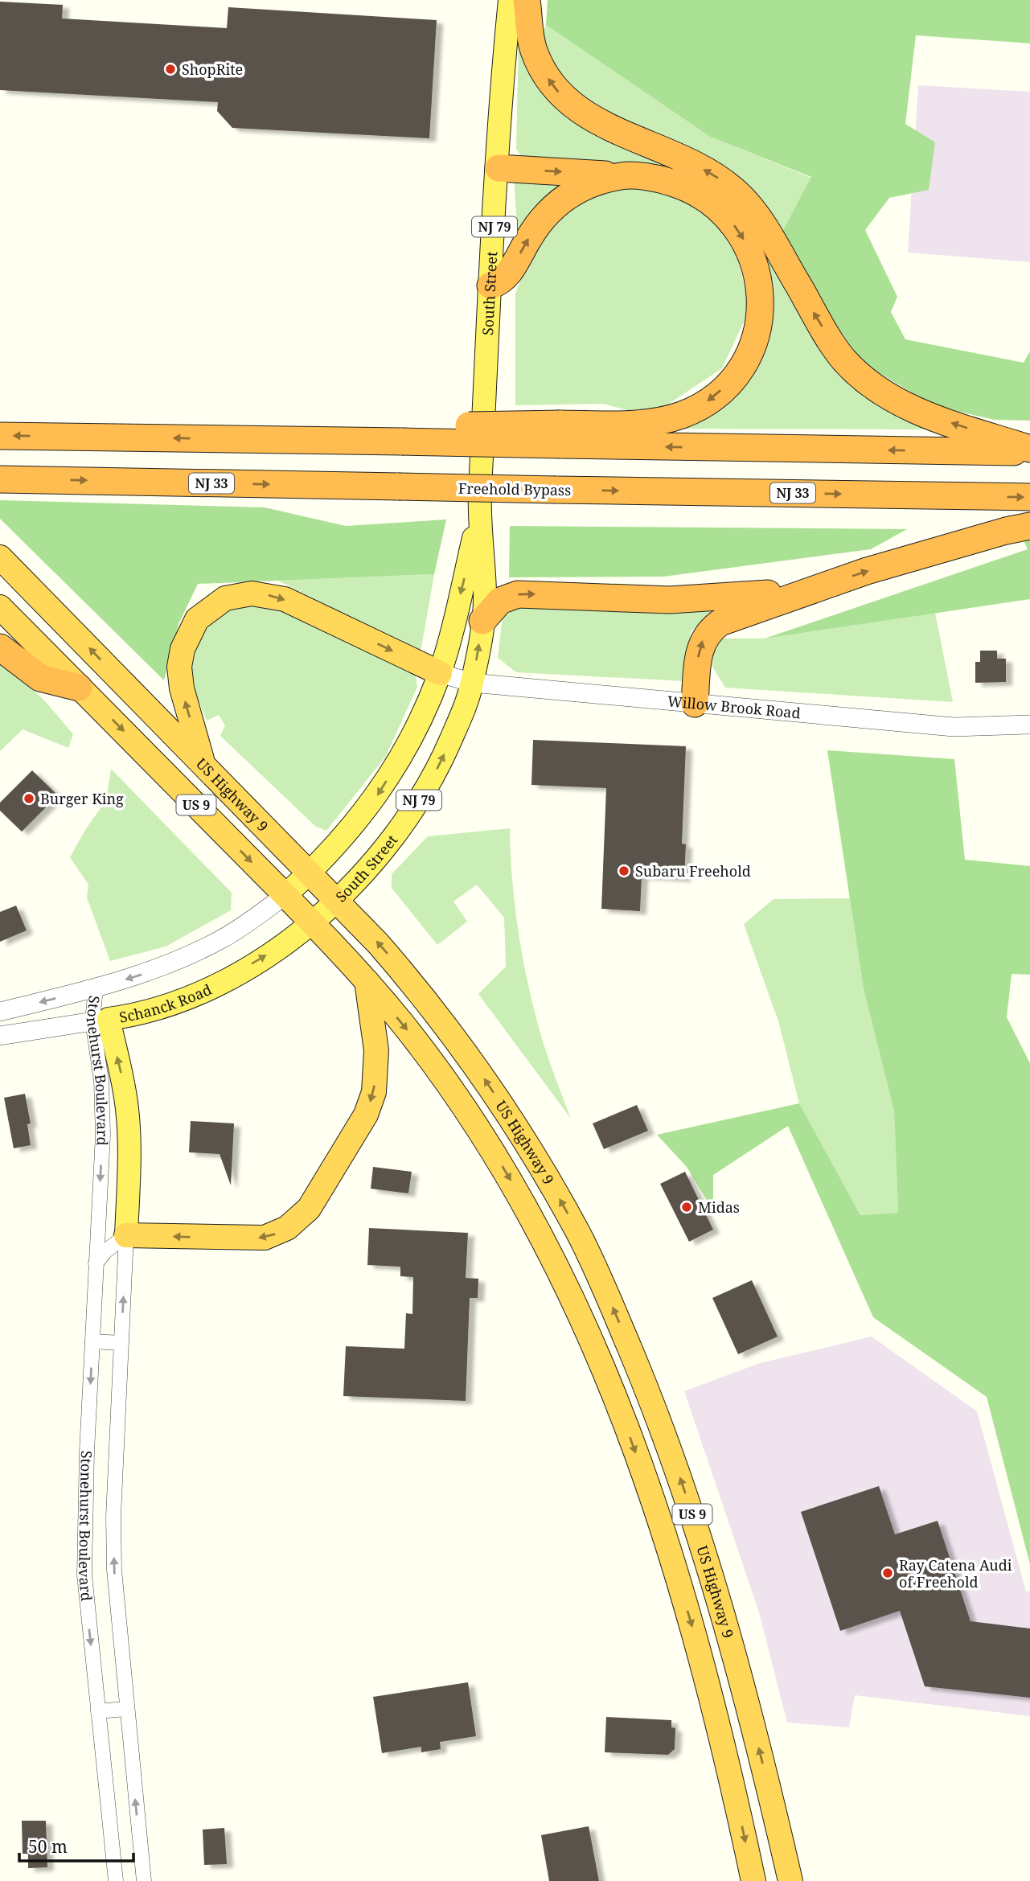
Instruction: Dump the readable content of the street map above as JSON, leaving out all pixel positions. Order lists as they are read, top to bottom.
{
  "streets": {
    "highway": [
      "NJ 33",
      "Freehold Bypass",
      "US Highway 9",
      "US 9"
    ],
    "main road": [
      "NJ 79",
      "South Street",
      "Schanck Road",
      "Stonehurst Boulevard"
    ],
    "street": ["Willow Brook Road"]
  },
  "crossings": [
    ["South Street", "Willow Brook Road"],
    ["South Street", "US Highway 9"],
    ["South Street", "US 9"],
    ["South Street", "Schanck Road"],
    ["US 9", "Schanck Road"],
    ["Schanck Road", "Stonehurst Boulevard"]
  ],
  "one_way": ["Schanck Road"],
  "places": [
    "ShopRite",
    "Burger King",
    "Subaru Freehold",
    "Midas",
    "Ray Catena Audi of Freehold"
  ],
  "scale_bar": "50 m"
}
